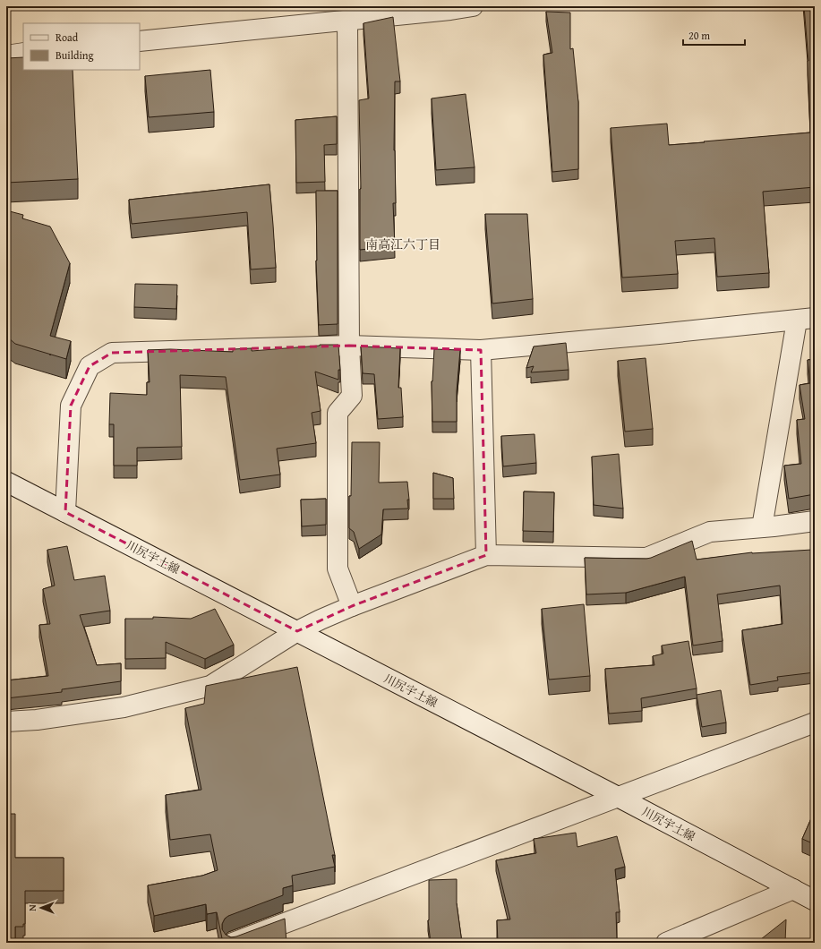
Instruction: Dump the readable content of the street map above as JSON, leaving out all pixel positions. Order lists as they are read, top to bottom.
{
  "streets": {
    "street": ["川尻宇土線"]
  },
  "districts": ["南高江六丁目"],
  "legend": ["Road", "Building"],
  "scale_bar": "20 m",
  "north": "left"
}
